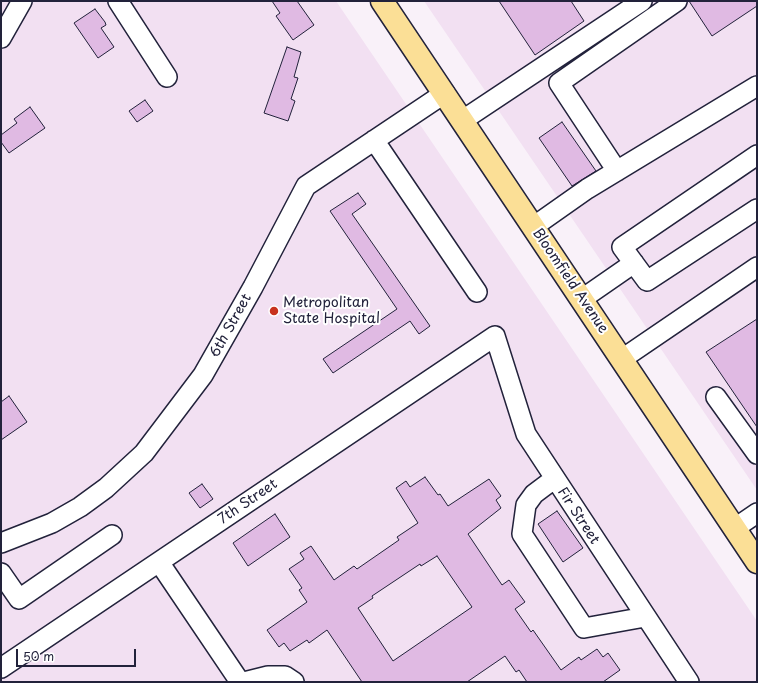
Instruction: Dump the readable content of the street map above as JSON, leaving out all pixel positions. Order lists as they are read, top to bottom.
{
  "streets": {
    "main road": ["Bloomfield Avenue"],
    "street": ["6th Street", "7th Street", "Fir Street"]
  },
  "crossings": [
    ["Bloomfield Avenue", "6th Street"],
    ["7th Street", "Fir Street"]
  ],
  "places": ["Metropolitan State Hospital"],
  "scale_bar": "50 m"
}
